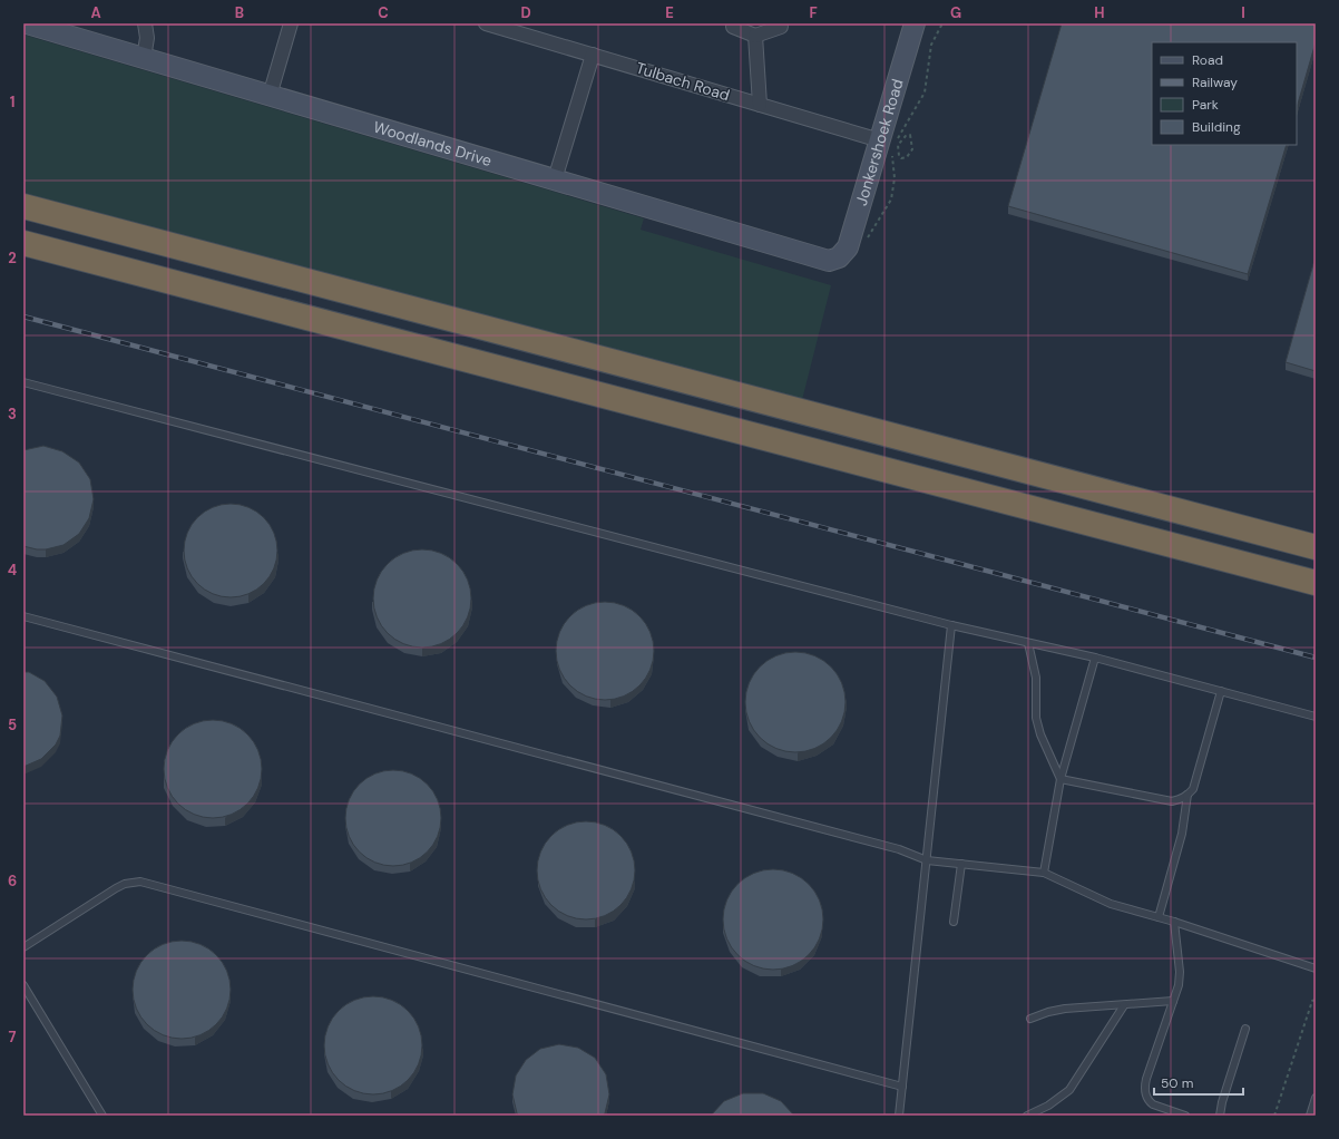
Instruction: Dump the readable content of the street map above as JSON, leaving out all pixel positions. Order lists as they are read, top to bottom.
{
  "streets": {
    "street": ["Tulbach Road", "Jonkershoek Road", "Woodlands Drive"]
  },
  "crossings": [
    ["Tulbach Road", "Jonkershoek Road"],
    ["Jonkershoek Road", "Woodlands Drive"]
  ],
  "legend": [
    "Road",
    "Railway",
    "Park",
    "Building"
  ],
  "scale_bar": "50 m",
  "grid": {
    "columns": [
      "A",
      "B",
      "C",
      "D",
      "E",
      "F",
      "G",
      "H",
      "I"
    ],
    "rows": [
      "1",
      "2",
      "3",
      "4",
      "5",
      "6",
      "7"
    ]
  }
}
